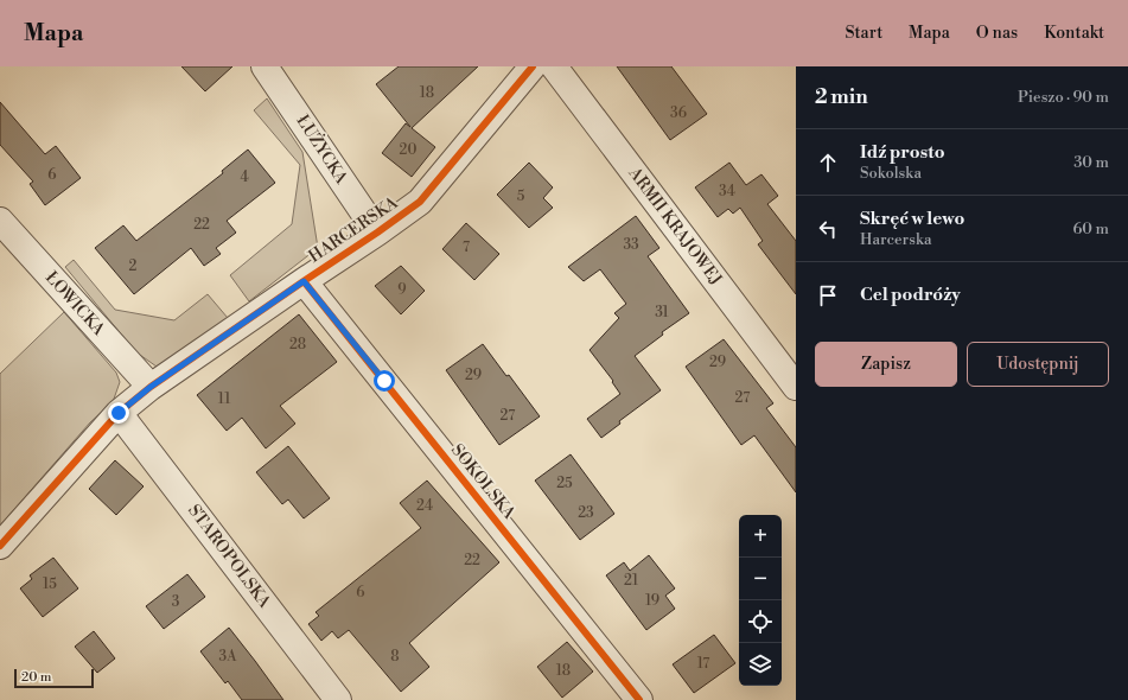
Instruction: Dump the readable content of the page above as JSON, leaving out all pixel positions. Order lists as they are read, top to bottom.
{
  "streets": {
    "street": [
      "ŁUŻYCKA",
      "ARMII KRAJOWEJ",
      "HARCERSKA",
      "ŁOWICKA",
      "SOKOLSKA",
      "STAROPOLSKA"
    ]
  },
  "crossings": [
    ["ŁUŻYCKA", "HARCERSKA"],
    ["HARCERSKA", "ŁOWICKA"],
    ["HARCERSKA", "SOKOLSKA"],
    ["HARCERSKA", "STAROPOLSKA"]
  ],
  "house_numbers": [
    "18",
    "36",
    "20",
    "6",
    "4",
    "34",
    "5",
    "22",
    "33",
    "7",
    "2",
    "9",
    "31",
    "28",
    "29",
    "29",
    "27",
    "11",
    "27",
    "25",
    "24",
    "23",
    "22",
    "21",
    "15",
    "6",
    "19",
    "3",
    "3A",
    "8",
    "17",
    "18"
  ],
  "scale_bar": "20 m",
  "page": {
    "header": "Mapa",
    "nav": [
      "Start",
      "Mapa",
      "O nas",
      "Kontakt"
    ],
    "heading": ["2 min", "Pieszo · 90 m"],
    "list": [
      ["Idź prosto", "Sokolska", "30 m"],
      ["Skręć w lewo", "Harcerska", "60 m"],
      "Cel podróży"
    ],
    "buttons": ["Zapisz", "Udostępnij"],
    "map_buttons": ["+", "−"],
    "scale": "20 m"
  }
}
